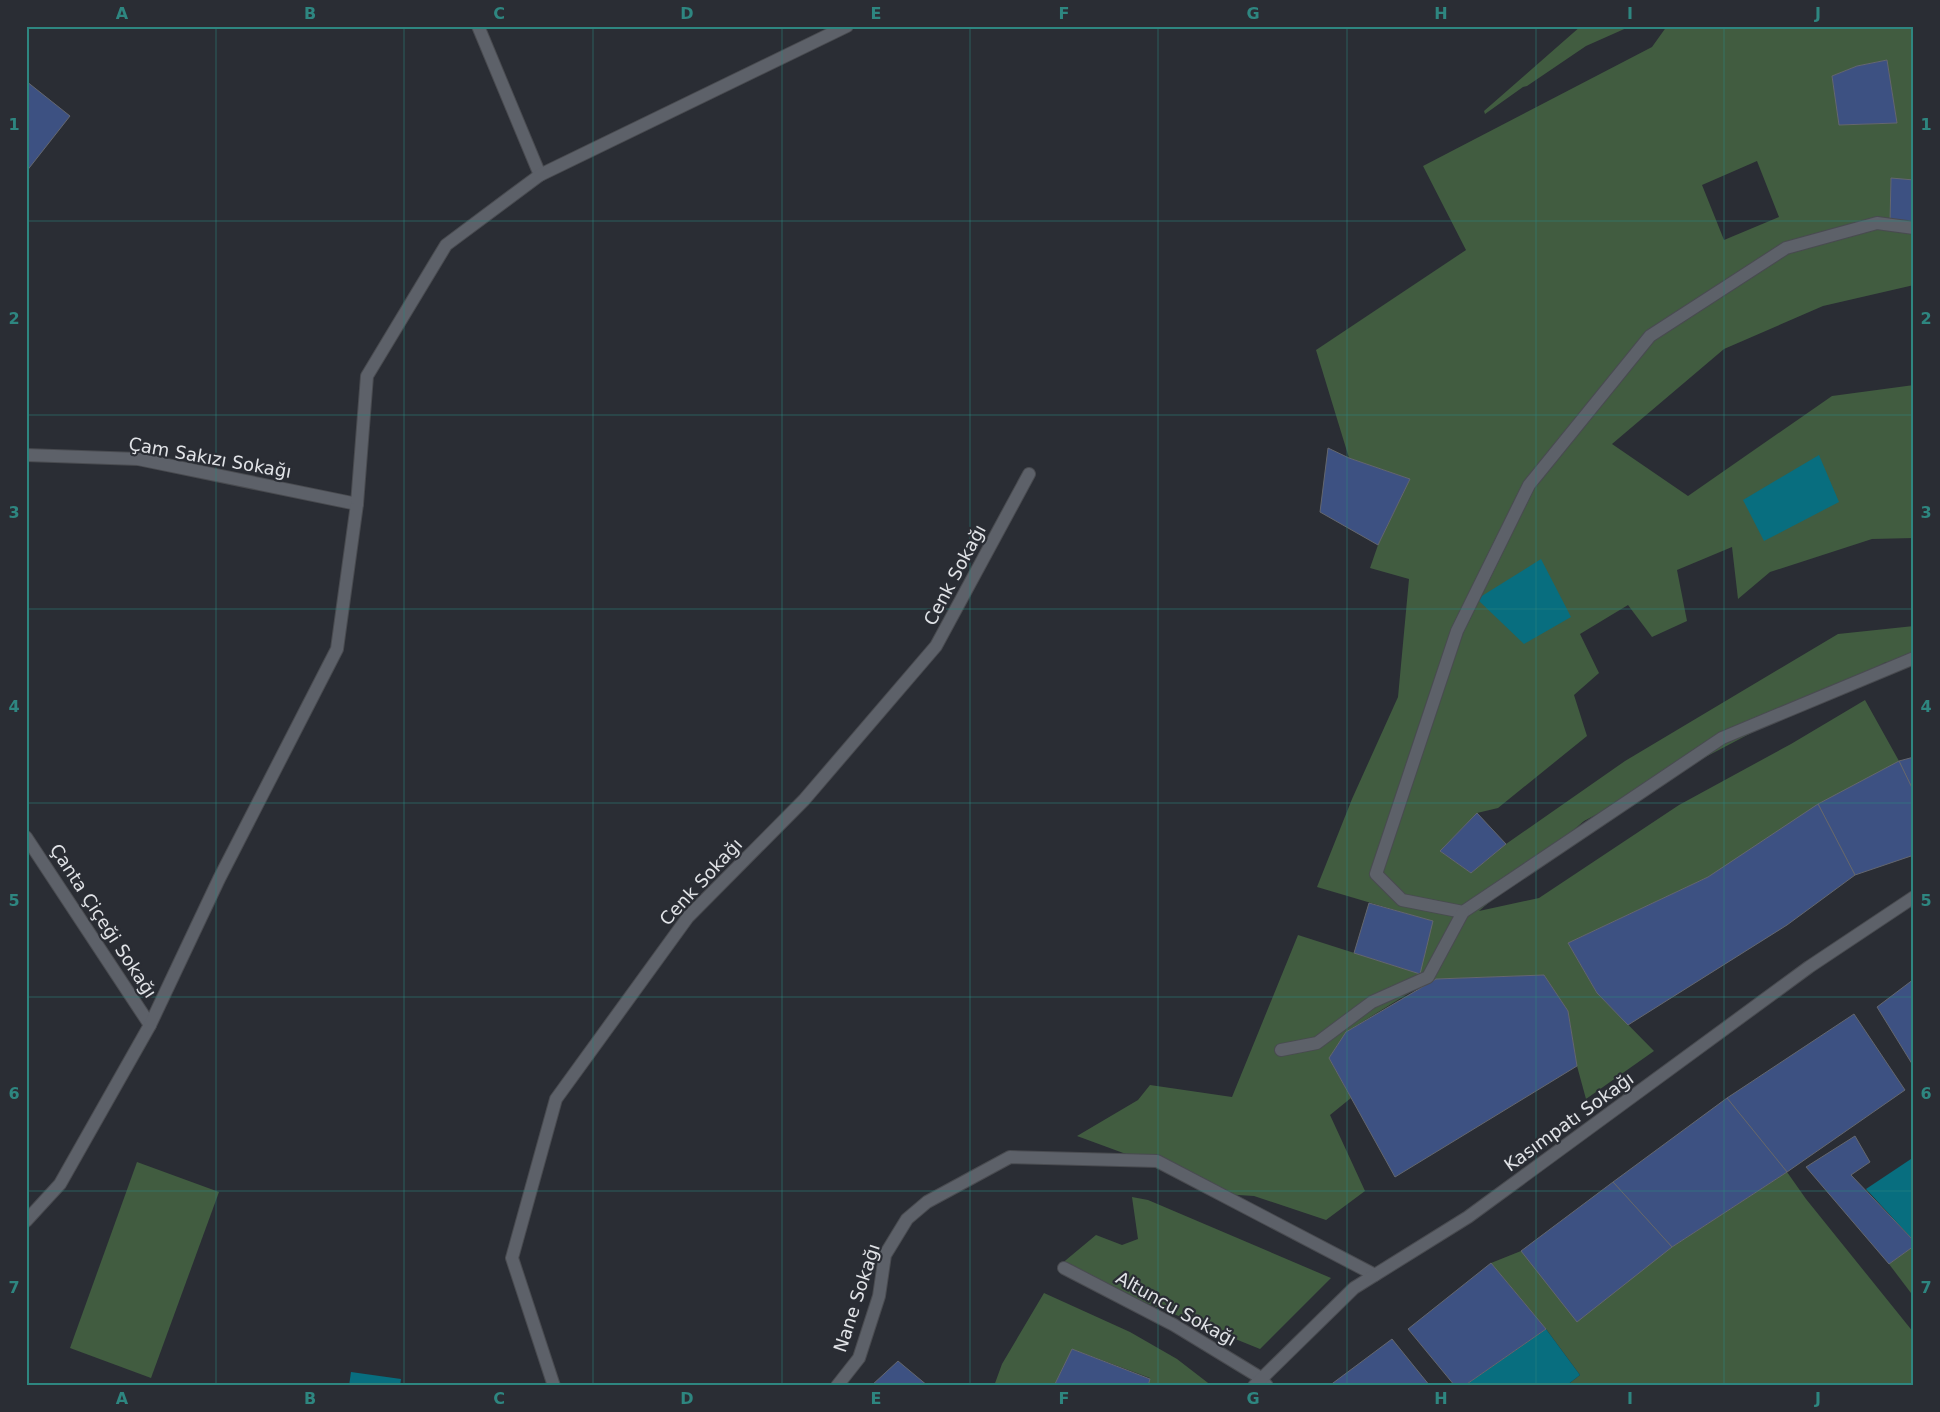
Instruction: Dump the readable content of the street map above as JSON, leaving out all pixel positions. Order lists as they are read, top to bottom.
{
  "streets": {
    "street": [
      "Çam Sakızı Sokağı",
      "Cenk Sokağı",
      "Çanta Çiçeği Sokağı",
      "Kasımpatı Sokağı",
      "Nane Sokağı",
      "Altuncu Sokağı"
    ]
  },
  "crossings": [
    ["Kasımpatı Sokağı", "Nane Sokağı"],
    ["Kasımpatı Sokağı", "Altuncu Sokağı"]
  ],
  "grid": {
    "columns": [
      "A",
      "B",
      "C",
      "D",
      "E",
      "F",
      "G",
      "H",
      "I",
      "J"
    ],
    "rows": [
      "1",
      "2",
      "3",
      "4",
      "5",
      "6",
      "7"
    ]
  }
}
